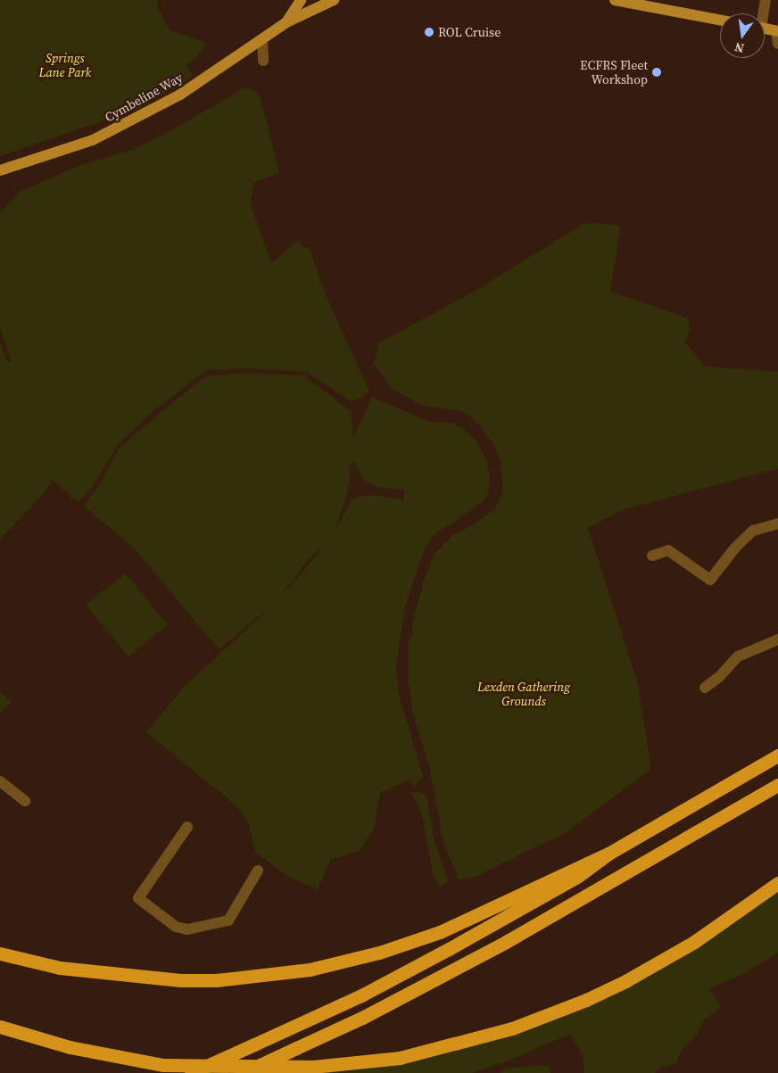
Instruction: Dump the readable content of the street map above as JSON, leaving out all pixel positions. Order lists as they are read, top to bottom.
{
  "streets": {
    "main road": ["Cymbeline Way"]
  },
  "parks": ["Springs Lane Park", "Lexden Gathering Grounds"],
  "places": ["ROL Cruise", "ECFRS Fleet Workshop"],
  "north": "bottom"
}
